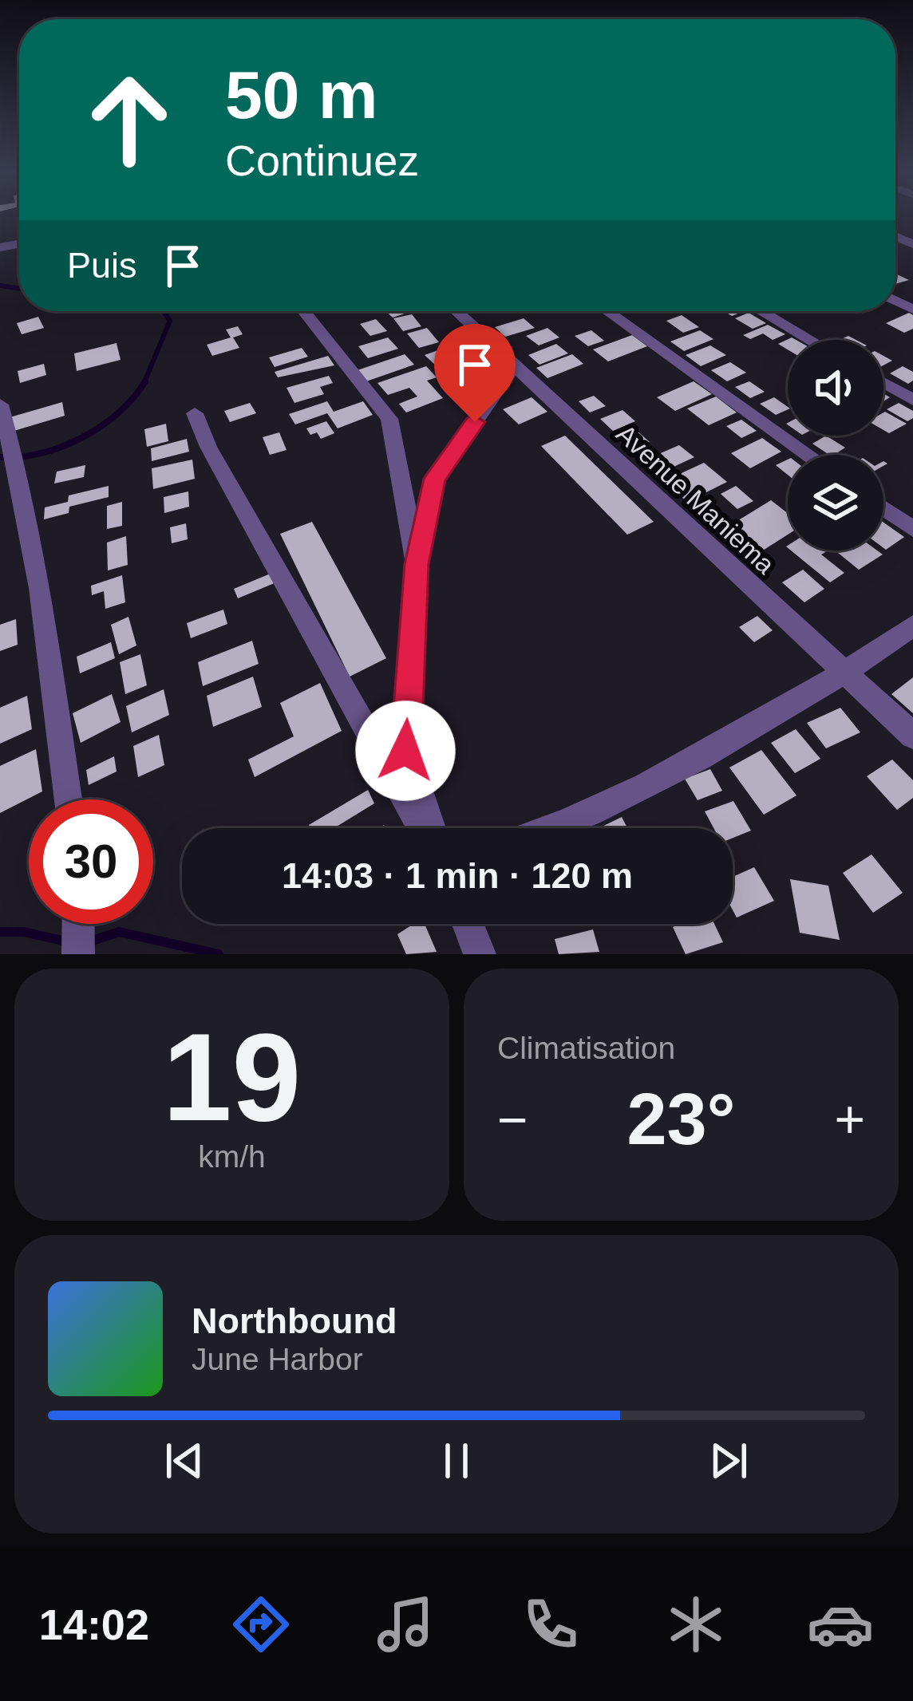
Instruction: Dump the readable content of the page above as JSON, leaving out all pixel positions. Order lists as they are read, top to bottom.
{
  "streets": {
    "street": ["Avenue Maniema"]
  },
  "page": {
    "turn": ["50 m", "Continuez"],
    "then": "Puis",
    "limit": "30",
    "trip": "14:03 · 1 min · 120 m",
    "tile": [
      ["19", "km/h"],
      "Climatisation"
    ],
    "heat": ["−", "23°", "+"],
    "song": ["Northbound", "June Harbor"],
    "tabs": "14:02"
  }
}
